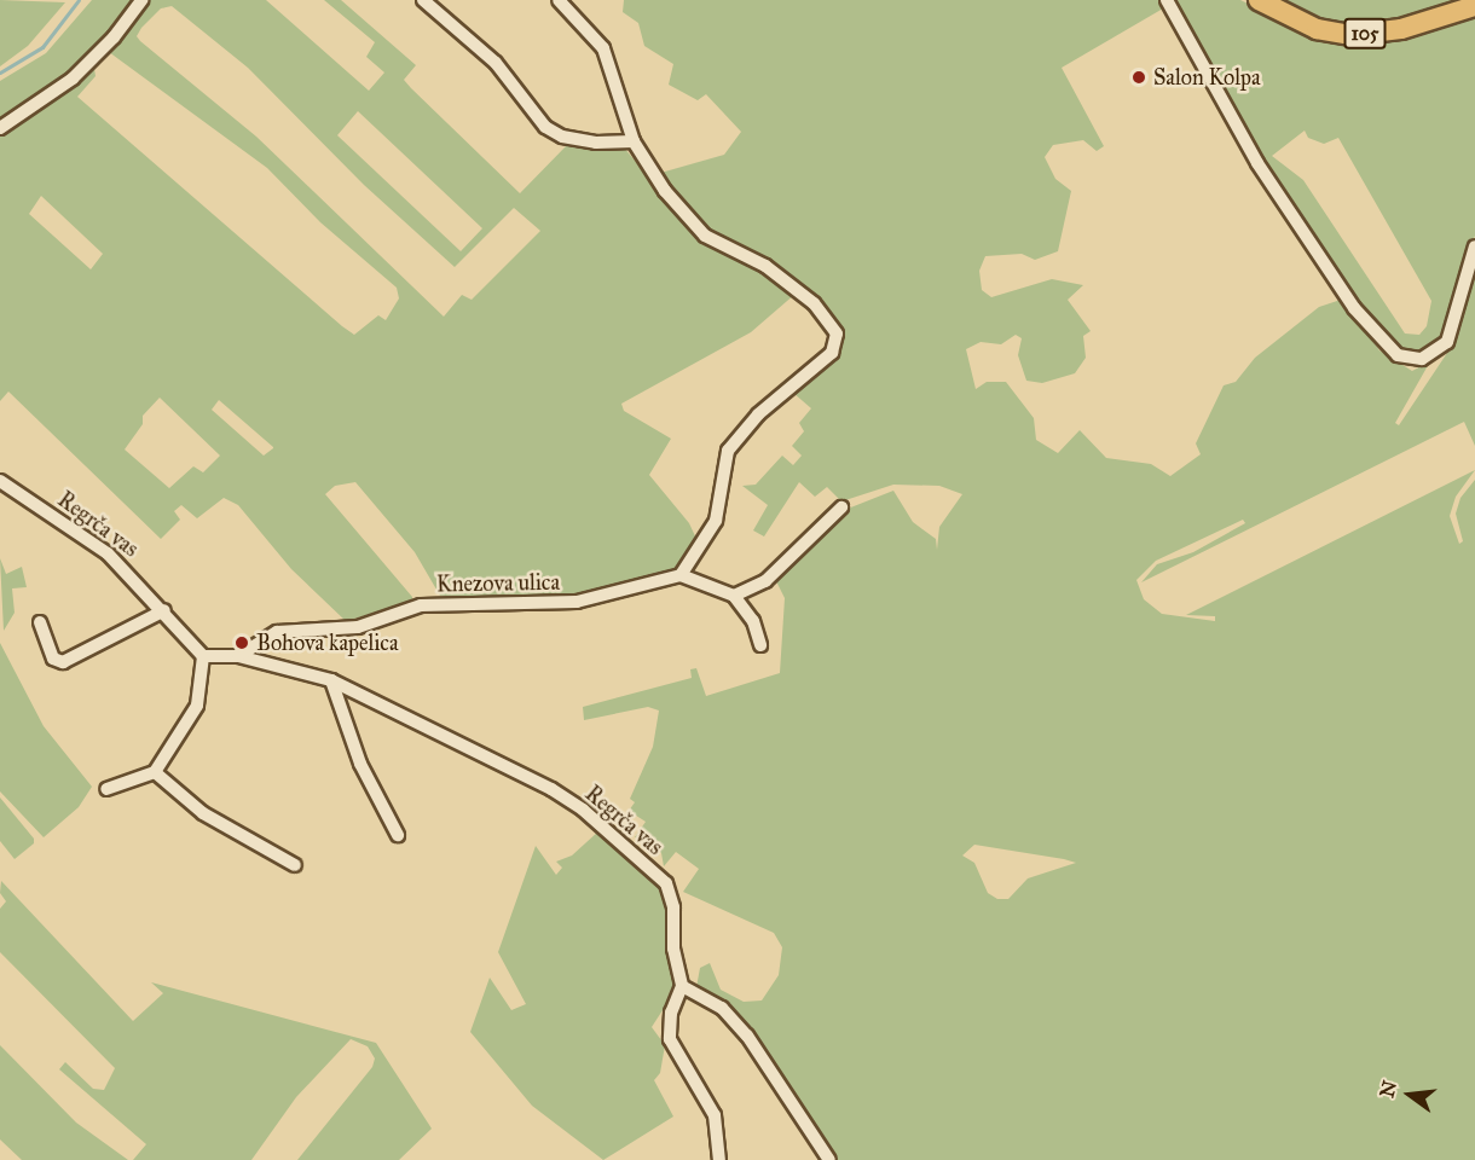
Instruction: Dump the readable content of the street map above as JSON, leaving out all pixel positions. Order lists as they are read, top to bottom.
{
  "streets": {
    "main road": ["105"],
    "street": ["Regrča vas", "Knezova ulica"]
  },
  "crossings": [
    ["Regrča vas", "Knezova ulica"]
  ],
  "places": ["Salon Kolpa", "Bohova kapelica"],
  "north": "left"
}
